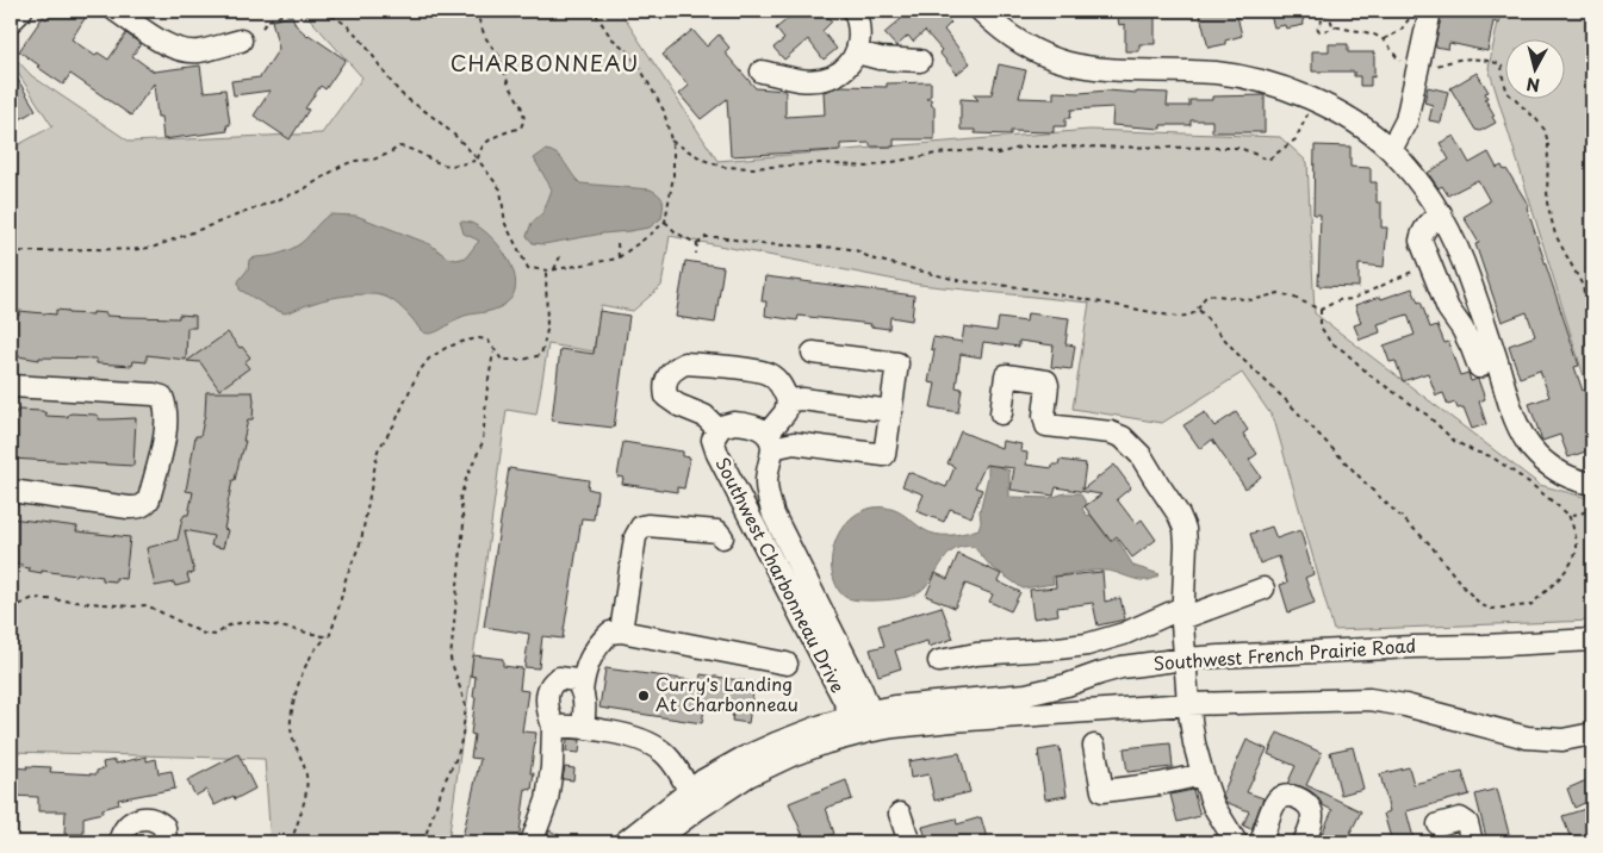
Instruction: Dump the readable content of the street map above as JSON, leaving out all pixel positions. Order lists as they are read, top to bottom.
{
  "streets": {
    "street": ["Southwest Charbonneau Drive", "Southwest French Prairie Road"]
  },
  "crossings": [
    ["Southwest Charbonneau Drive", "Southwest French Prairie Road"]
  ],
  "districts": ["CHARBONNEAU"],
  "places": ["Curry's Landing At Charbonneau"],
  "north": "bottom"
}
